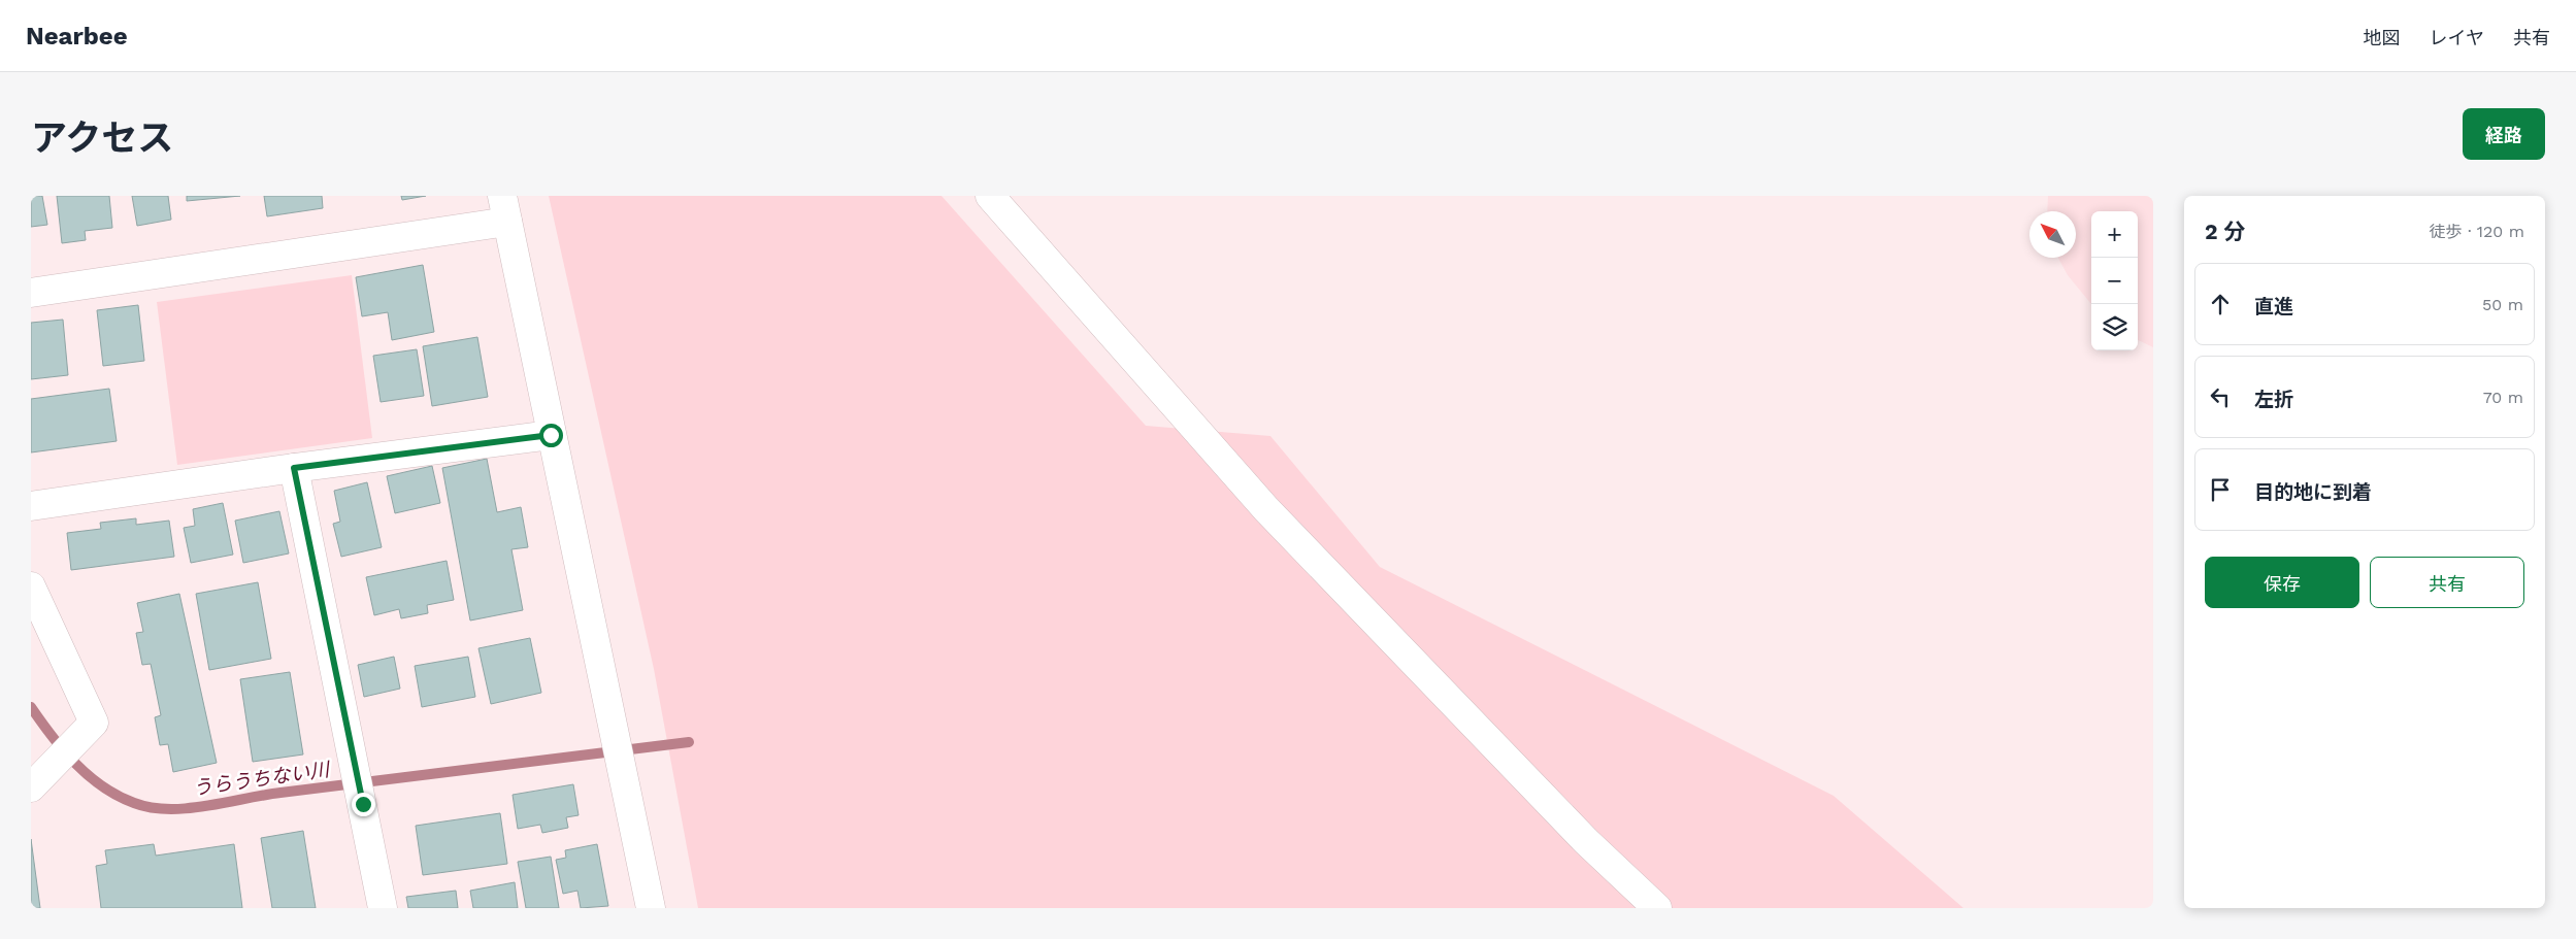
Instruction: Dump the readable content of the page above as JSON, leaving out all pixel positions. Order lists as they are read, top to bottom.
{
  "water": ["うらうちない川"],
  "north": "top left",
  "page": {
    "header": "Nearbee",
    "nav": ["地図", "レイヤ", "共有"],
    "title": "アクセス",
    "buttons": [
      "経路",
      ["保存", "共有"]
    ],
    "heading": ["2 分", "徒歩 · 120 m"],
    "map_buttons": ["+", "−"],
    "list": [
      ["直進", "50 m"],
      ["左折", "70 m"],
      "目的地に到着"
    ]
  }
}
